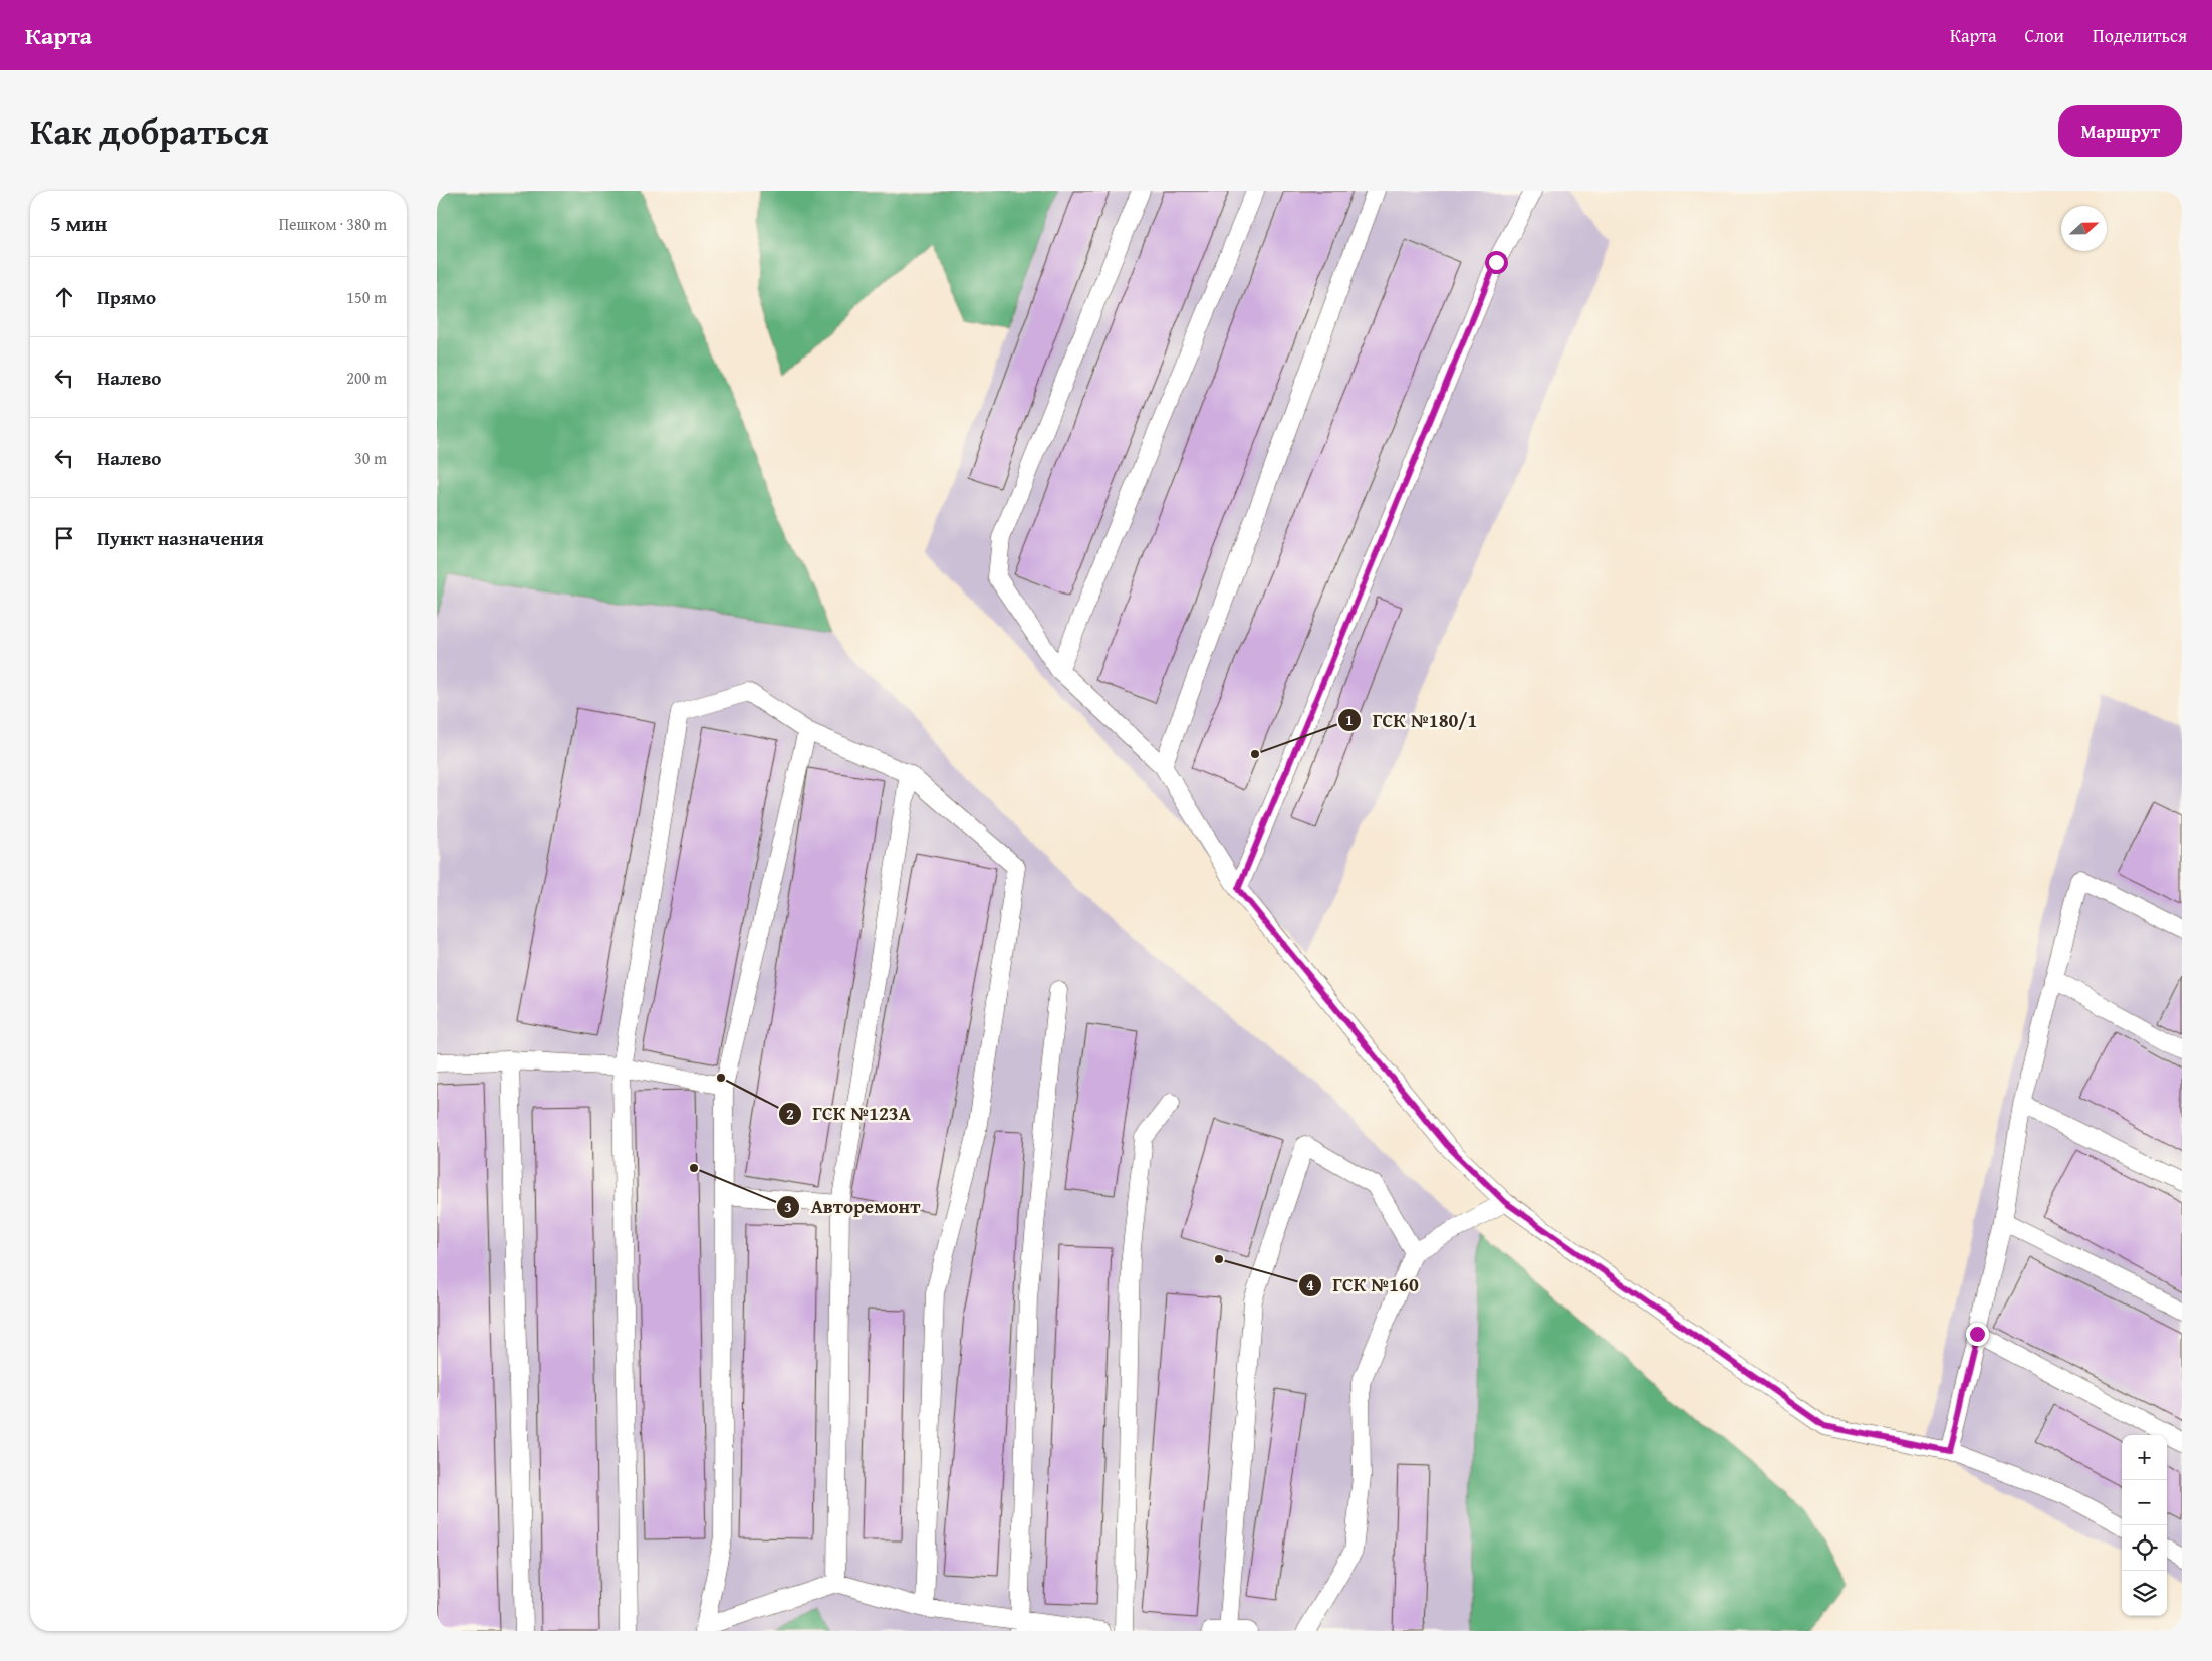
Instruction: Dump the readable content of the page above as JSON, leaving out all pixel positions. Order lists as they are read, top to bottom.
{
  "places": [
    "ГСК №180/1",
    "ГСК №123А",
    "Авторемонт",
    "ГСК №160"
  ],
  "north": "right",
  "page": {
    "header": "Карта",
    "nav": ["Карта", "Слои", "Поделиться"],
    "title": "Как добраться",
    "buttons": "Маршрут",
    "heading": ["5 мин", "Пешком · 380 m"],
    "list": [
      ["Прямо", "150 m"],
      ["Налево", "200 m"],
      ["Налево", "30 m"],
      "Пункт назначения"
    ],
    "map_buttons": ["+", "−"]
  }
}
